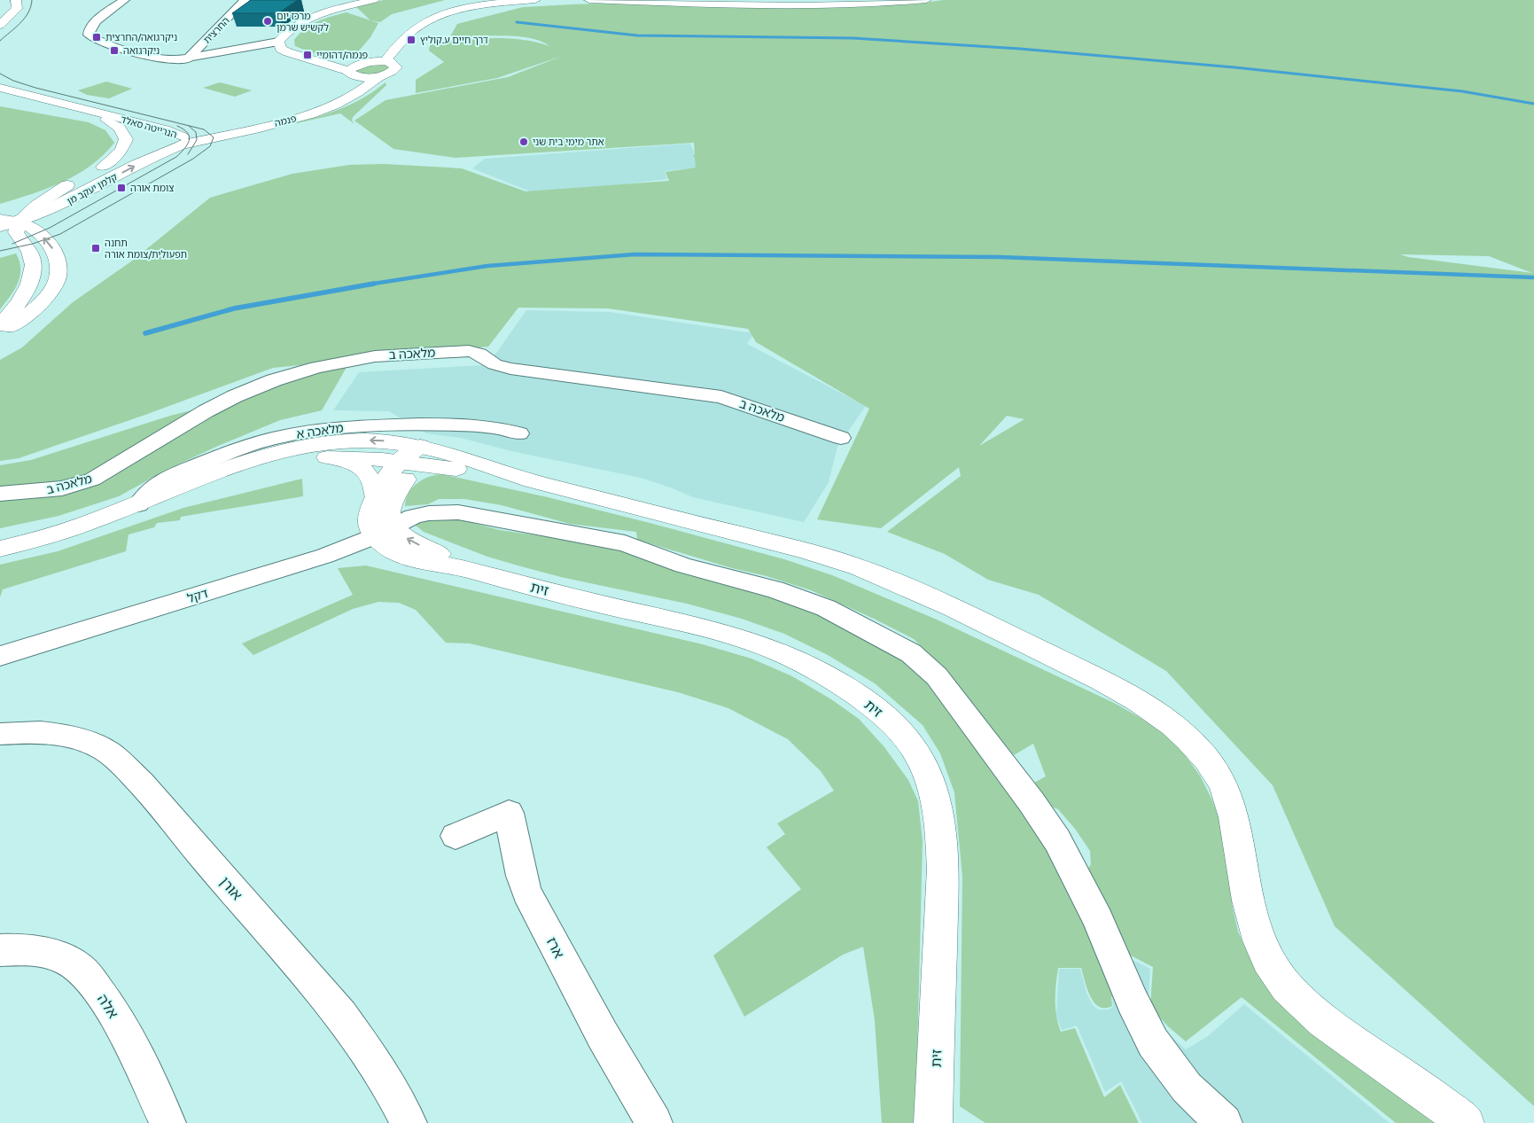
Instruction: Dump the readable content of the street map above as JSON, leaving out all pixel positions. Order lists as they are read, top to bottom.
{
  "streets": {
    "main road": [
      "פנמה",
      "הנרייטה סאלד",
      "קלמן יעקב מן",
      "זית"
    ],
    "street": [
      "החרצית",
      "מלאכה ב",
      "מלאכה א",
      "דקל",
      "אורן",
      "ארז",
      "אלה"
    ]
  },
  "crossings": [
    ["פנמה", "הנרייטה סאלד"],
    ["פנמה", "קלמן יעקב מן"],
    ["הנרייטה סאלד", "קלמן יעקב מן"],
    ["זית", "דקל"]
  ],
  "places": {
    "other": ["מרכז יום לקשיש שרמן", "אתר מימי בית שני"],
    "transit": [
      "ניקרגואה/החרצית",
      "דרך חיים ע.קוליץ",
      "ניקרגואה",
      "פנמה/דהומיי",
      "צומת אורה",
      "תחנה תפעולית/צומת אורה"
    ]
  }
}
